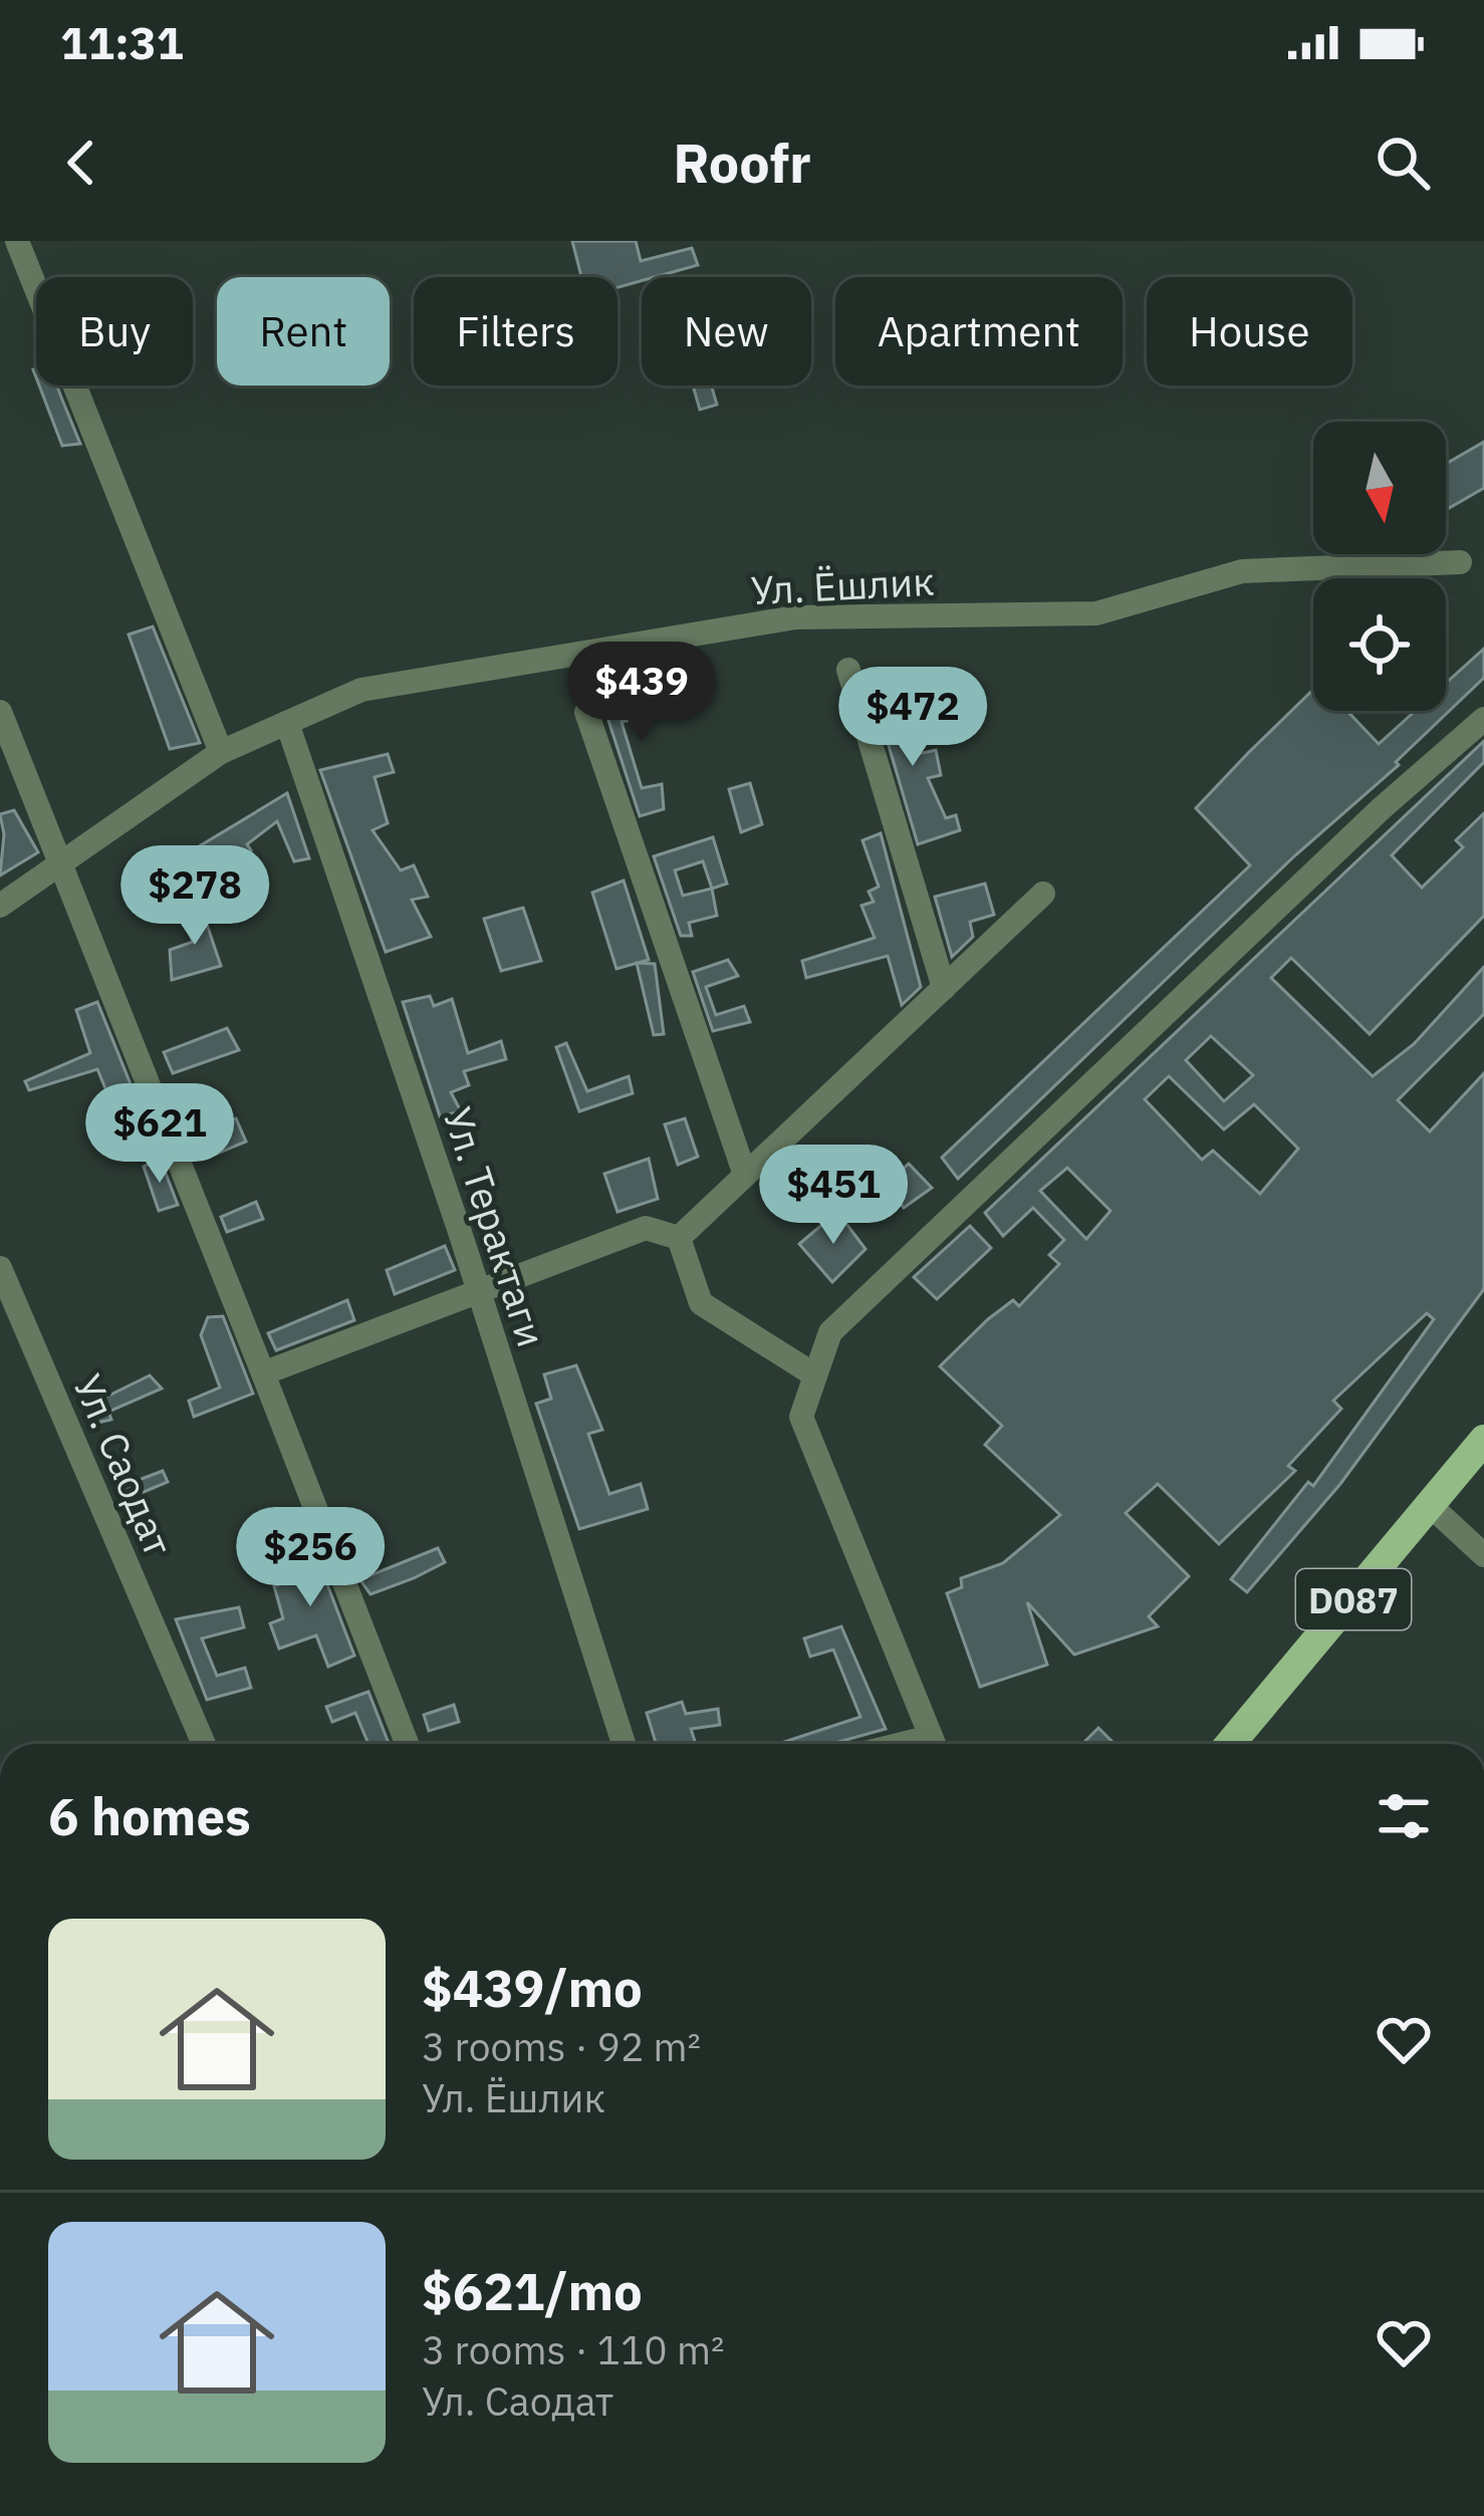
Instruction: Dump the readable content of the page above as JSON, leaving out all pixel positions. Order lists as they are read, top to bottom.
{
  "streets": {
    "main road": ["D087"],
    "street": ["Ул. Ёшлик", "Ул. Терактаги", "Ул. Саодат"]
  },
  "crossings": [
    ["Ул. Ёшлик", "Ул. Терактаги"]
  ],
  "north": "bottom",
  "page": {
    "status": "11:31",
    "header": "Roofr",
    "chip": [
      "Buy",
      "Rent",
      "Filters",
      "New",
      "Apartment",
      "House"
    ],
    "price": [
      "$439",
      "$472",
      "$278",
      "$621",
      "$451",
      "$256"
    ],
    "heading": "6 homes",
    "list": [
      {
        "name": "$439/mo",
        "note": "3 rooms · 92 m² · Ул. Ёшлик"
      },
      {
        "name": "$621/mo",
        "note": "3 rooms · 110 m² · Ул. Саодат"
      }
    ]
  }
}
